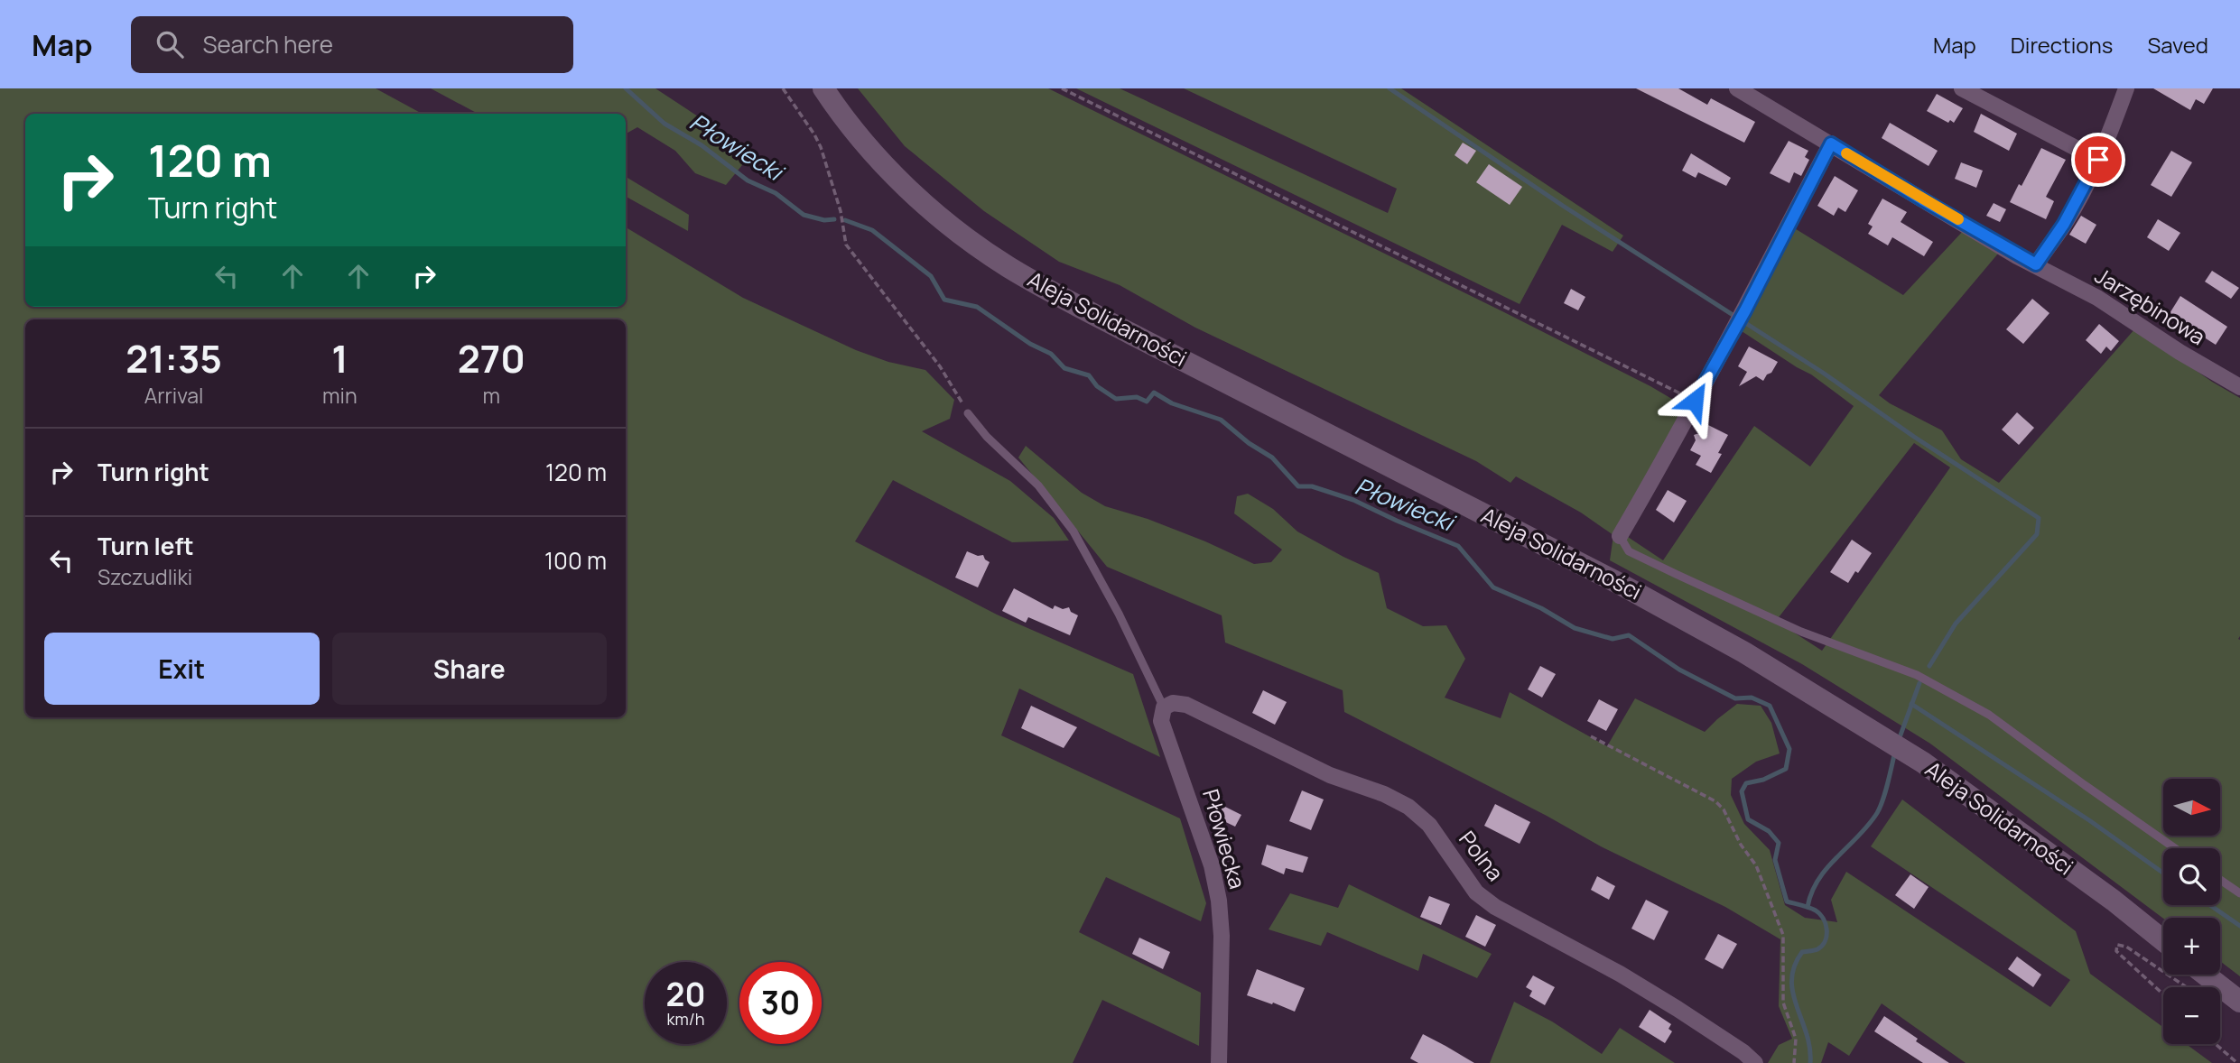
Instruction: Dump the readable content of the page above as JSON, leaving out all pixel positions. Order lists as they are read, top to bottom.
{
  "streets": {
    "main road": ["Aleja Solidarności"],
    "street": ["Jarzębinowa", "Płowiecka", "Polna"]
  },
  "crossings": [
    ["Płowiecka", "Polna"]
  ],
  "water": ["Płowiecki"],
  "north": "right",
  "page": {
    "header": "Map",
    "search": "Search here",
    "nav": ["Map", "Directions", "Saved"],
    "turn": ["120 m", "Turn right"],
    "eta": [
      "21:35",
      "Arrival",
      "1",
      "min",
      "270",
      "m"
    ],
    "list": [
      {
        "name": "Turn right",
        "value": "120 m"
      },
      {
        "name": "Turn left",
        "note": "Szczudliki",
        "value": "100 m"
      }
    ],
    "buttons": ["Exit", "Share"],
    "map_buttons": ["+", "−"],
    "speed": "20 km/h",
    "limit": "30"
  }
}
